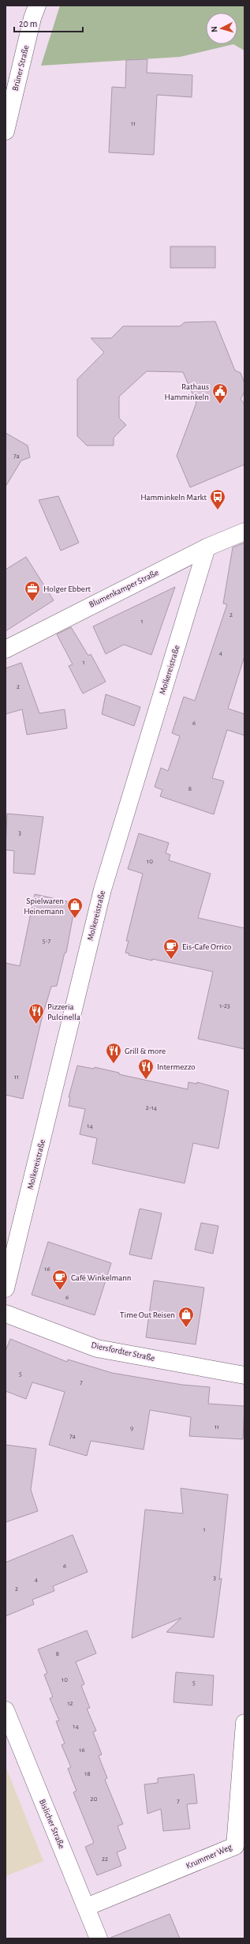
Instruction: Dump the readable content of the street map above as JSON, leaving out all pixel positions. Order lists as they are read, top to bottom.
{
  "streets": {
    "street": [
      "Brüner Straße",
      "Blumenkamper Straße",
      "Molkereistraße",
      "Diersfordter Straße",
      "Bislicher Straße",
      "Krummer Weg"
    ]
  },
  "crossings": [
    ["Blumenkamper Straße", "Molkereistraße"],
    ["Bislicher Straße", "Krummer Weg"]
  ],
  "places": {
    "public building": ["Rathaus Hamminkeln"],
    "bus stop": ["Hamminkeln Markt"],
    "office": ["Holger Ebbert"],
    "shop": ["Spielwaren Heinemann", "Time Out Reisen"],
    "cafe": ["Eis-Cafe Orrico", "Café Winkelmann"],
    "restaurant": ["Pizzeria Pulcinella", "Grill & more", "Intermezzo"]
  },
  "house_numbers": [
    "11",
    "7a",
    "2",
    "1",
    "4",
    "1",
    "2",
    "6",
    "8",
    "3",
    "10",
    "5-7",
    "1-23",
    "11",
    "2-14",
    "14",
    "16",
    "6",
    "5",
    "7",
    "11",
    "9",
    "7a",
    "1",
    "6",
    "3",
    "4",
    "2",
    "8",
    "10",
    "5",
    "12",
    "14",
    "16",
    "18",
    "20",
    "7",
    "22"
  ],
  "scale_bar": "20 m",
  "north": "left"
}
